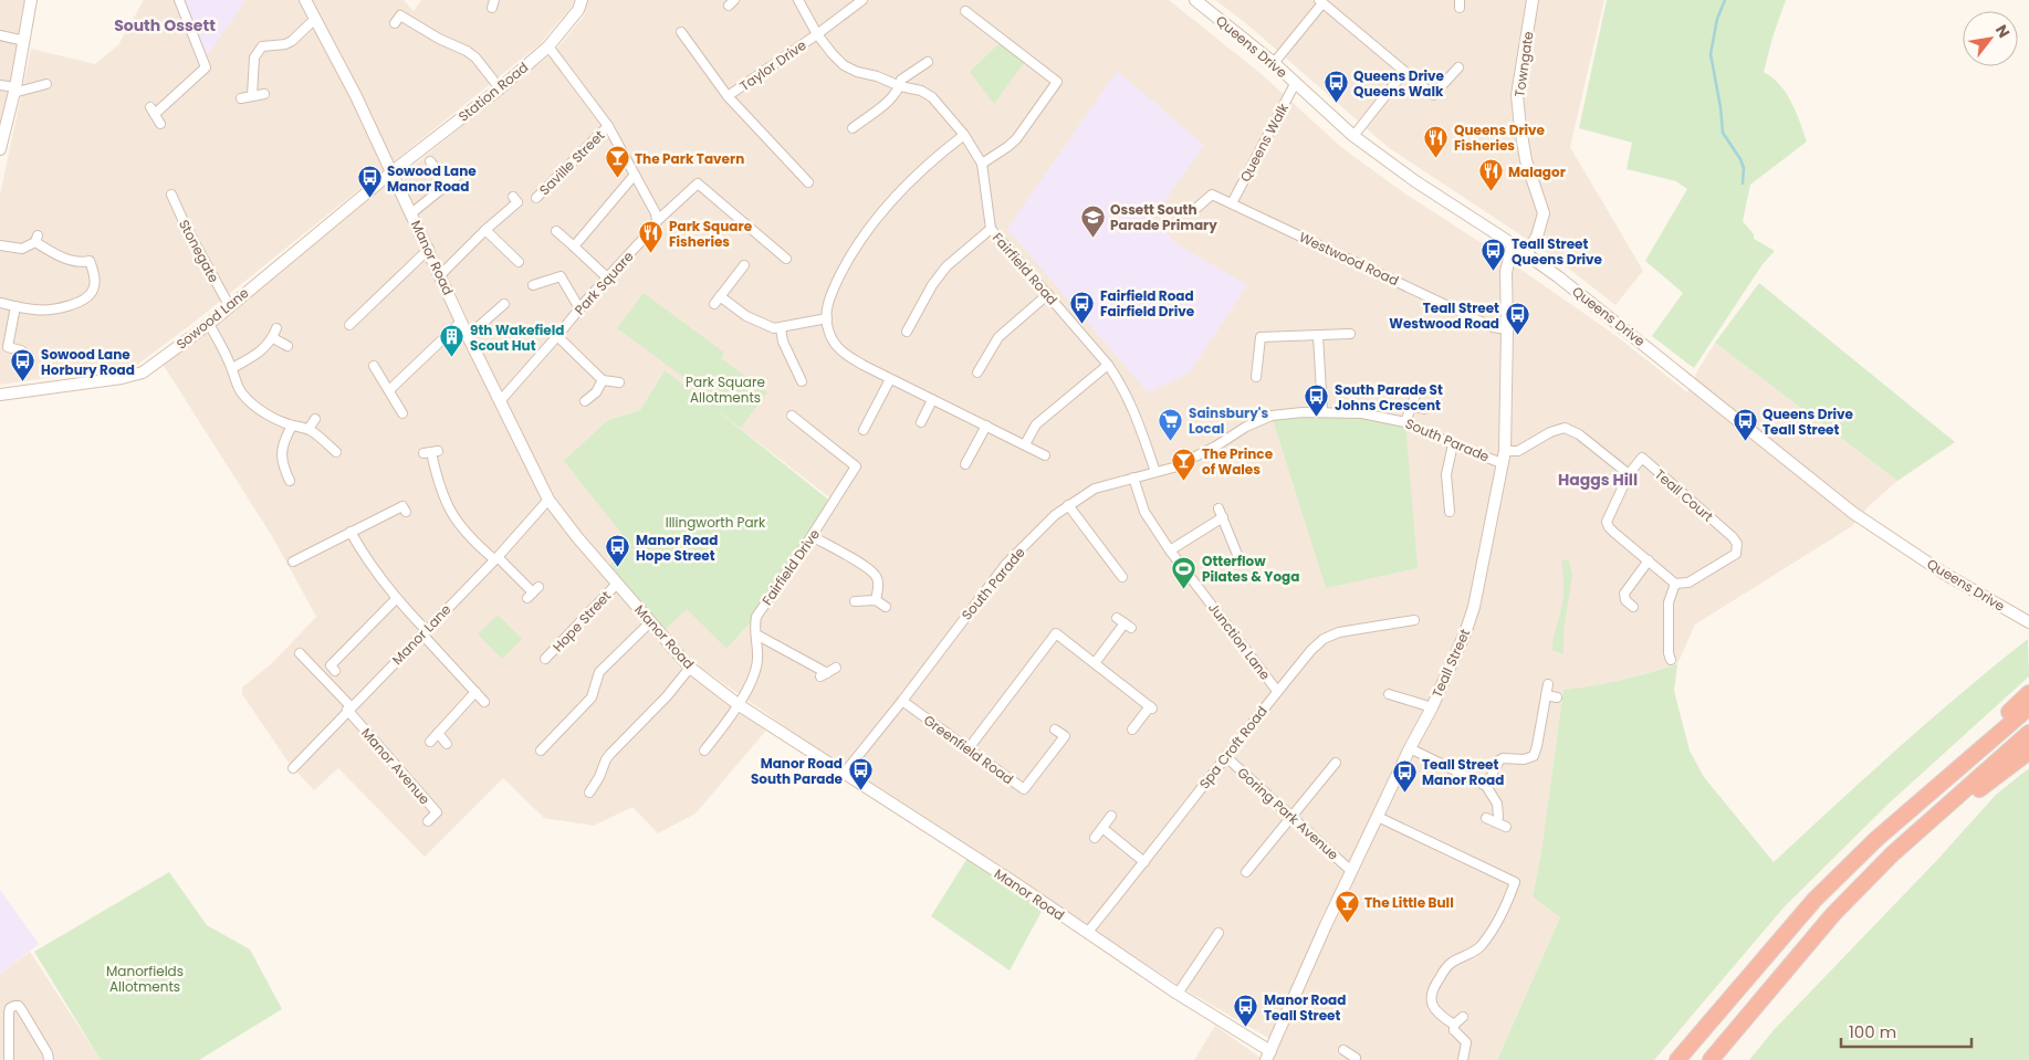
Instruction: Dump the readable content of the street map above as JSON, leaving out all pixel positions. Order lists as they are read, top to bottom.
{
  "streets": {
    "street": [
      "Queens Drive",
      "Towngate",
      "Taylor Drive",
      "Station Road",
      "Queens Walk",
      "Saville Street",
      "Stonegate",
      "Manor Road",
      "Westwood Road",
      "Fairfield Road",
      "Park Square",
      "Sowood Lane",
      "South Parade",
      "Teall Court",
      "Fairfield Drive",
      "Hope Street",
      "Manor Lane",
      "Junction Lane",
      "Teall Street",
      "Spa Croft Road",
      "Greenfield Road",
      "Manor Avenue",
      "Goring Park Avenue"
    ]
  },
  "crossings": [
    ["Queens Drive", "Towngate"],
    ["Queens Drive", "Queens Walk"],
    ["Queens Drive", "Teall Street"],
    ["Taylor Drive", "Fairfield Road"],
    ["Station Road", "Manor Road"],
    ["Station Road", "Sowood Lane"],
    ["Queens Walk", "Westwood Road"],
    ["Stonegate", "Sowood Lane"],
    ["Manor Road", "Park Square"],
    ["Manor Road", "Sowood Lane"],
    ["Manor Road", "South Parade"],
    ["Manor Road", "Fairfield Drive"],
    ["Manor Road", "Hope Street"],
    ["Manor Road", "Manor Lane"],
    ["Manor Road", "Teall Street"],
    ["Manor Road", "Spa Croft Road"],
    ["Westwood Road", "Teall Street"],
    ["Fairfield Road", "South Parade"],
    ["South Parade", "Junction Lane"],
    ["South Parade", "Teall Street"],
    ["South Parade", "Greenfield Road"],
    ["Manor Lane", "Manor Avenue"],
    ["Junction Lane", "Spa Croft Road"],
    ["Teall Street", "Goring Park Avenue"],
    ["Spa Croft Road", "Goring Park Avenue"]
  ],
  "districts": ["South Ossett", "Haggs Hill"],
  "parks": ["Park Square Allotments", "Illingworth Park", "Manorfields Allotments"],
  "places": {
    "bus stop": [
      "Queens Drive Queens Walk",
      "Sowood Lane Manor Road",
      "Teall Street Queens Drive",
      "Fairfield Road Fairfield Drive",
      "Teall Street Westwood Road",
      "Sowood Lane Horbury Road",
      "South Parade St Johns Crescent",
      "Queens Drive Teall Street",
      "Manor Road Hope Street",
      "Manor Road South Parade",
      "Teall Street Manor Road",
      "Manor Road Teall Street"
    ],
    "restaurant": ["Queens Drive Fisheries", "Malagor", "Park Square Fisheries"],
    "bar": ["The Park Tavern", "The Prince of Wales", "The Little Bull"],
    "school or university": ["Ossett South Parade Primary"],
    "building": ["9th Wakefield Scout Hut"],
    "supermarket": ["Sainsbury's Local"],
    "sports": ["Otterflow Pilates & Yoga"]
  },
  "scale_bar": "100 m",
  "north": "top right"
}
